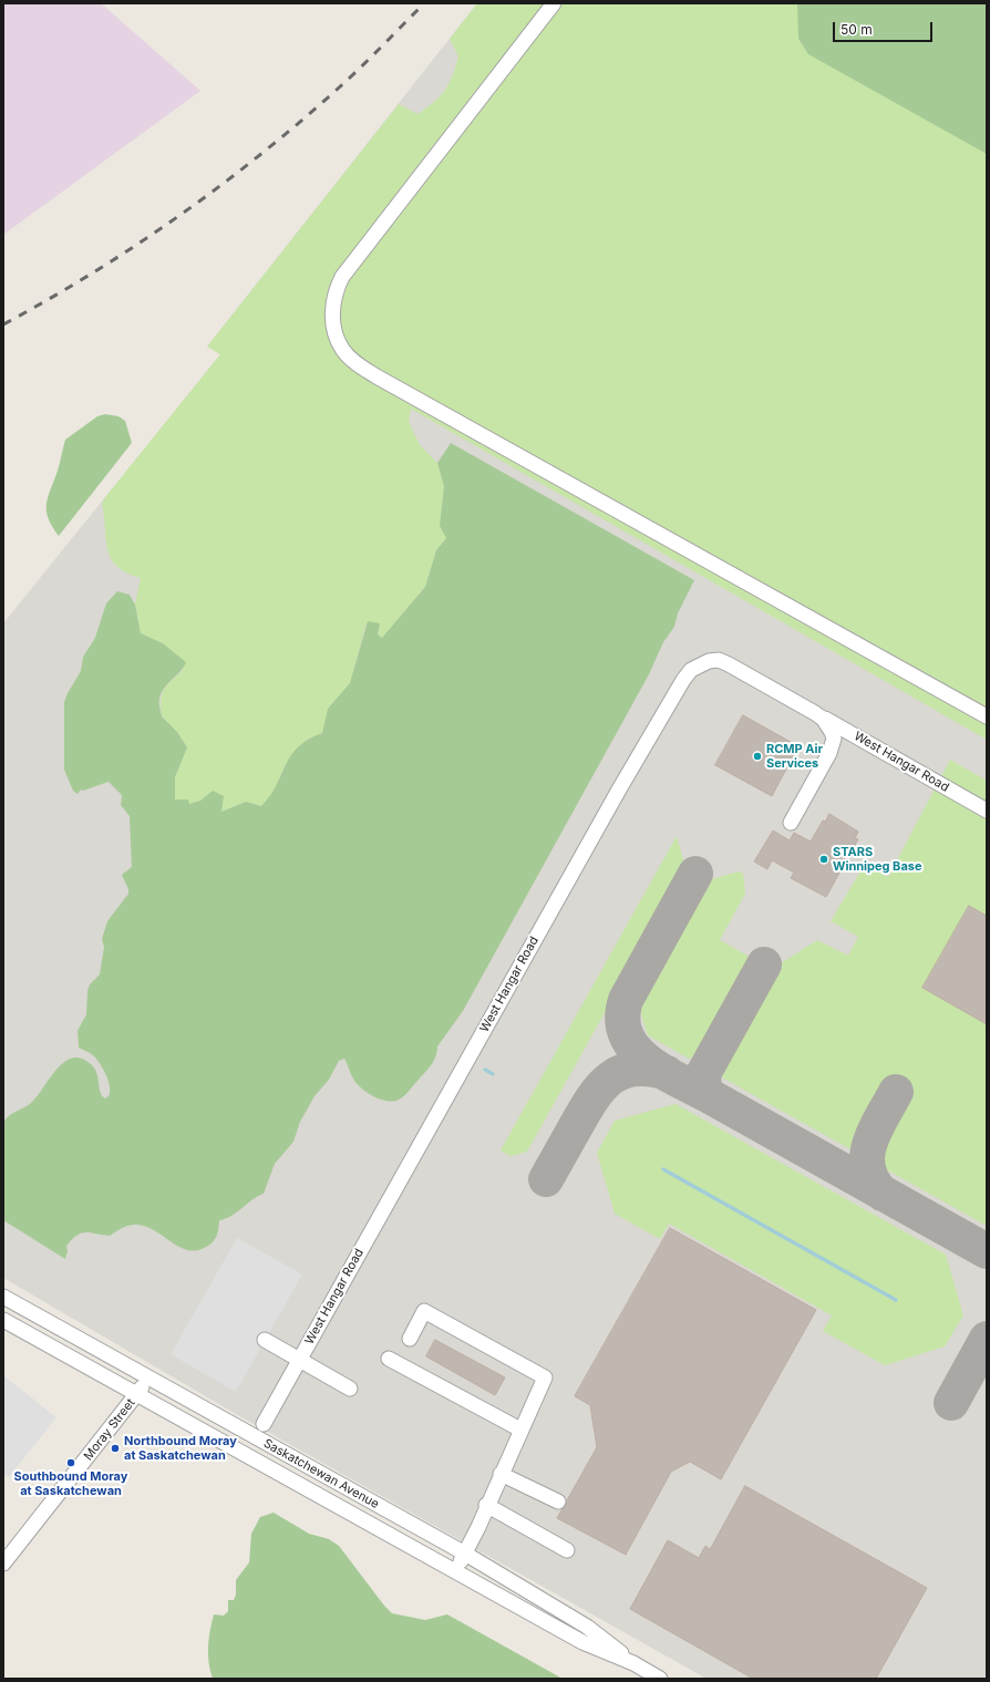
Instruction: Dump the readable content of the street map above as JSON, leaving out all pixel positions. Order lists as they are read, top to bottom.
{
  "streets": {
    "street": ["West Hangar Road", "Moray Street", "Saskatchewan Avenue"]
  },
  "crossings": [
    ["Moray Street", "Saskatchewan Avenue"]
  ],
  "places": [
    "RCMP Air Services",
    "STARS Winnipeg Base",
    "Northbound Moray at Saskatchewan",
    "Southbound Moray at Saskatchewan"
  ],
  "scale_bar": "50 m"
}
